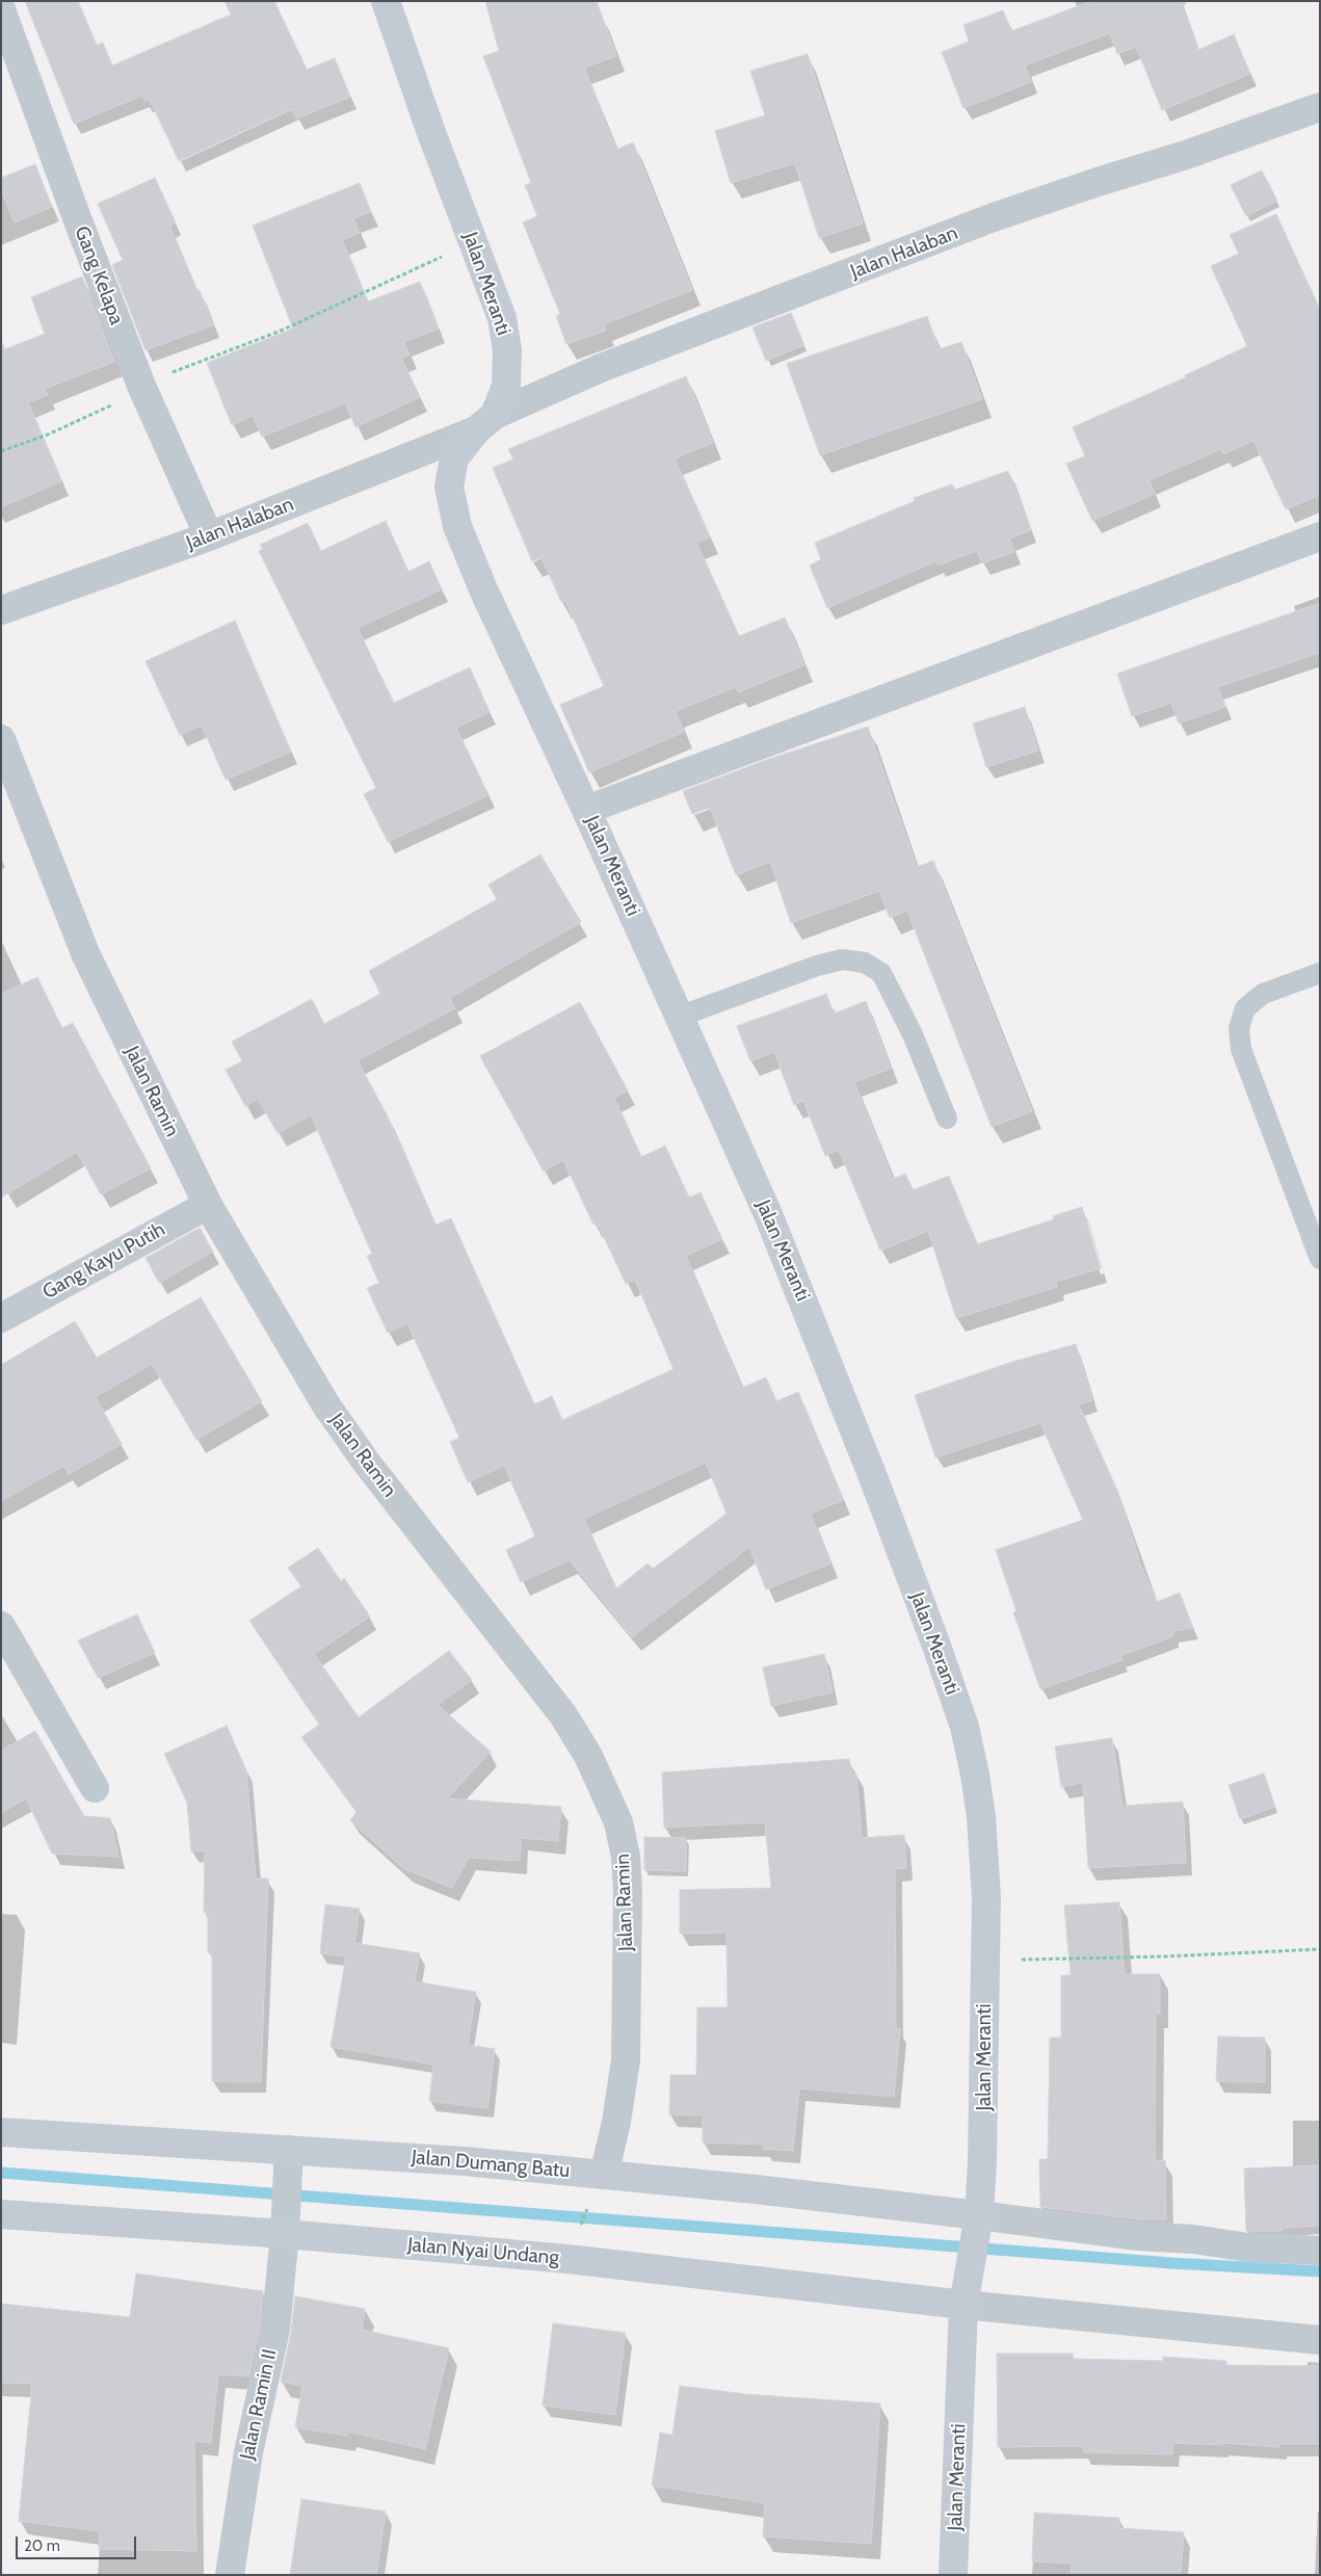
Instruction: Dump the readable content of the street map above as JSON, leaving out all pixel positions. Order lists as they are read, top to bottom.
{
  "streets": {
    "street": [
      "Jalan Halaban",
      "Gang Kelapa",
      "Jalan Meranti",
      "Jalan Ramin",
      "Gang Kayu Putih",
      "Jalan Dumang Batu",
      "Jalan Nyai Undang",
      "Jalan Ramin II"
    ]
  },
  "crossings": [
    ["Jalan Halaban", "Gang Kelapa"],
    ["Jalan Halaban", "Jalan Meranti"],
    ["Jalan Meranti", "Jalan Dumang Batu"],
    ["Jalan Meranti", "Jalan Nyai Undang"],
    ["Jalan Ramin", "Gang Kayu Putih"],
    ["Jalan Ramin", "Jalan Dumang Batu"],
    ["Jalan Dumang Batu", "Jalan Ramin II"],
    ["Jalan Nyai Undang", "Jalan Ramin II"]
  ],
  "scale_bar": "20 m"
}
